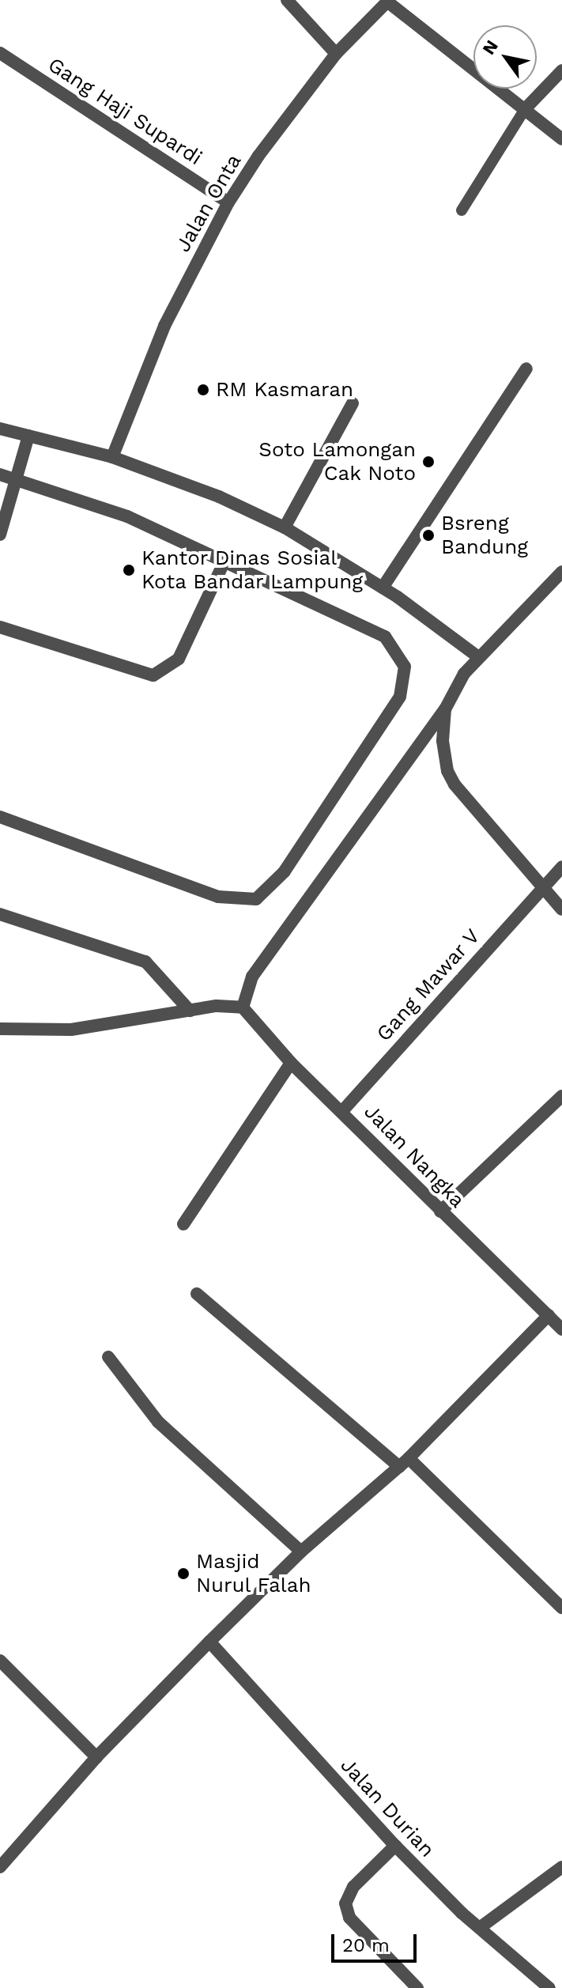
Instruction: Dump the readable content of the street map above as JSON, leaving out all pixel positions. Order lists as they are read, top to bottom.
{
  "streets": {
    "street": [
      "Gang Haji Supardi",
      "Jalan Onta",
      "Gang Mawar V",
      "Jalan Nangka",
      "Jalan Durian"
    ]
  },
  "crossings": [
    ["Gang Haji Supardi", "Jalan Onta"],
    ["Gang Mawar V", "Jalan Nangka"]
  ],
  "places": [
    "RM Kasmaran",
    "Soto Lamongan Cak Noto",
    "Bsreng Bandung",
    "Kantor Dinas Sosial Kota Bandar Lampung",
    "Masjid Nurul Falah"
  ],
  "scale_bar": "20 m",
  "north": "top left"
}
